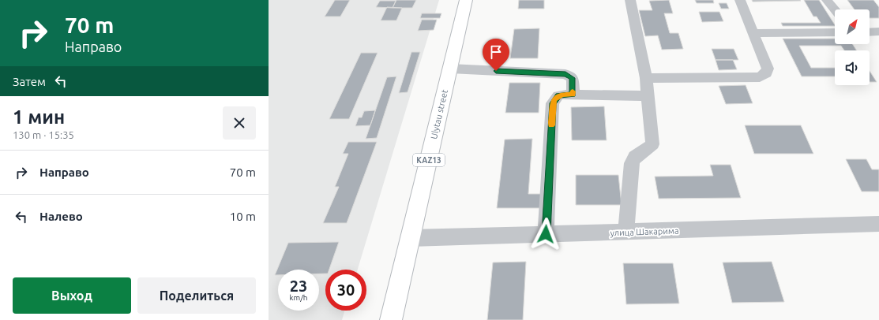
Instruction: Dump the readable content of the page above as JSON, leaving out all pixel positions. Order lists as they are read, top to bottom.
{
  "streets": {
    "main road": ["Ulytau street", "KAZ13"],
    "street": ["улица Шакарима"]
  },
  "crossings": [
    ["Ulytau street", "улица Шакарима"]
  ],
  "north": "top right",
  "page": {
    "turn": ["70 m", "Направо"],
    "then": "Затем",
    "heading": ["1 мин", "130 m · 15:35"],
    "list": [
      {
        "name": "Направо",
        "value": "70 m"
      },
      {
        "name": "Налево",
        "value": "10 m"
      }
    ],
    "speed": "23 km/h",
    "limit": "30",
    "buttons": ["Выход", "Поделиться"]
  }
}
